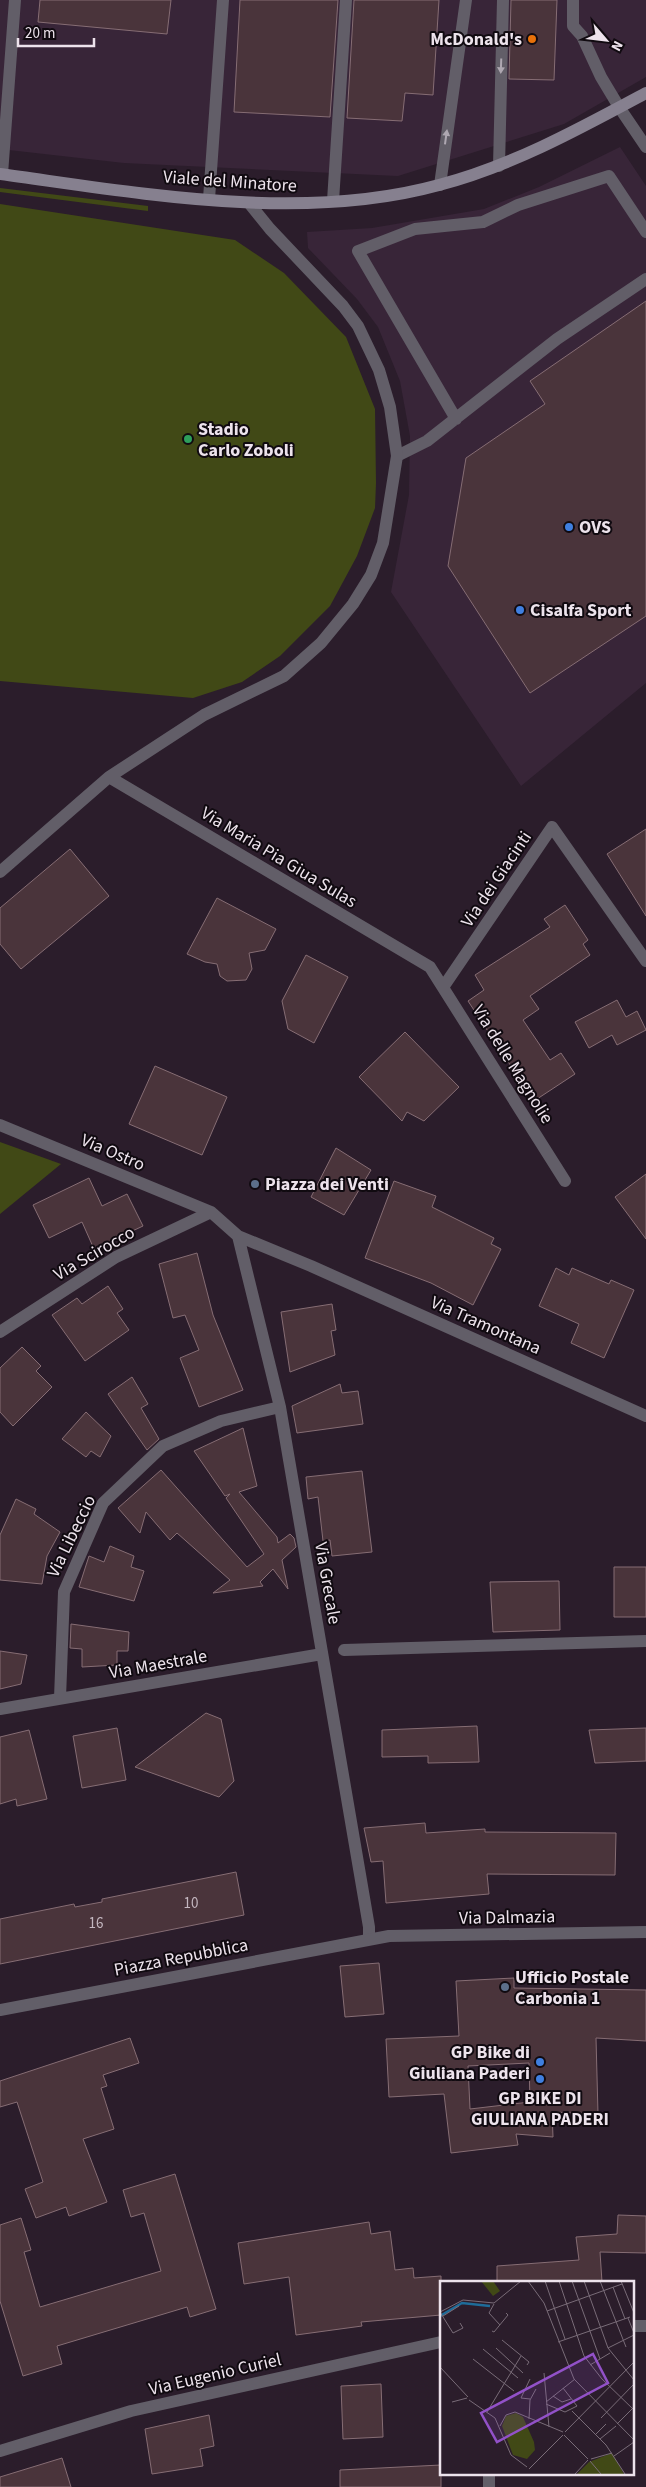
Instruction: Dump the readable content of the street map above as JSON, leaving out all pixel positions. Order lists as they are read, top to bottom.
{
  "streets": {
    "main road": ["Viale del Minatore"],
    "street": [
      "Via Maria Pia Giua Sulas",
      "Via dei Giacinti",
      "Via delle Magnolie",
      "Via Ostro",
      "Via Scirocco",
      "Via Tramontana",
      "Via Libeccio",
      "Via Grecale",
      "Via Maestrale",
      "Via Dalmazia",
      "Piazza Repubblica",
      "Via Eugenio Curiel"
    ]
  },
  "crossings": [
    ["Via Maria Pia Giua Sulas", "Via delle Magnolie"],
    ["Via dei Giacinti", "Via delle Magnolie"],
    ["Via Ostro", "Via Scirocco"],
    ["Via Tramontana", "Via Grecale"],
    ["Via Libeccio", "Via Grecale"],
    ["Via Libeccio", "Via Maestrale"],
    ["Via Grecale", "Via Maestrale"],
    ["Via Grecale", "Via Dalmazia"],
    ["Via Grecale", "Piazza Repubblica"],
    ["Via Dalmazia", "Piazza Repubblica"]
  ],
  "places": [
    "McDonald's",
    "Stadio Carlo Zoboli",
    "OVS",
    "Cisalfa Sport",
    "Piazza dei Venti",
    "Ufficio Postale Carbonia 1",
    "GP Bike di Giuliana Paderi",
    "GP BIKE DI GIULIANA PADERI"
  ],
  "house_numbers": ["10", "16"],
  "scale_bar": "20 m",
  "north": "bottom right"
}
